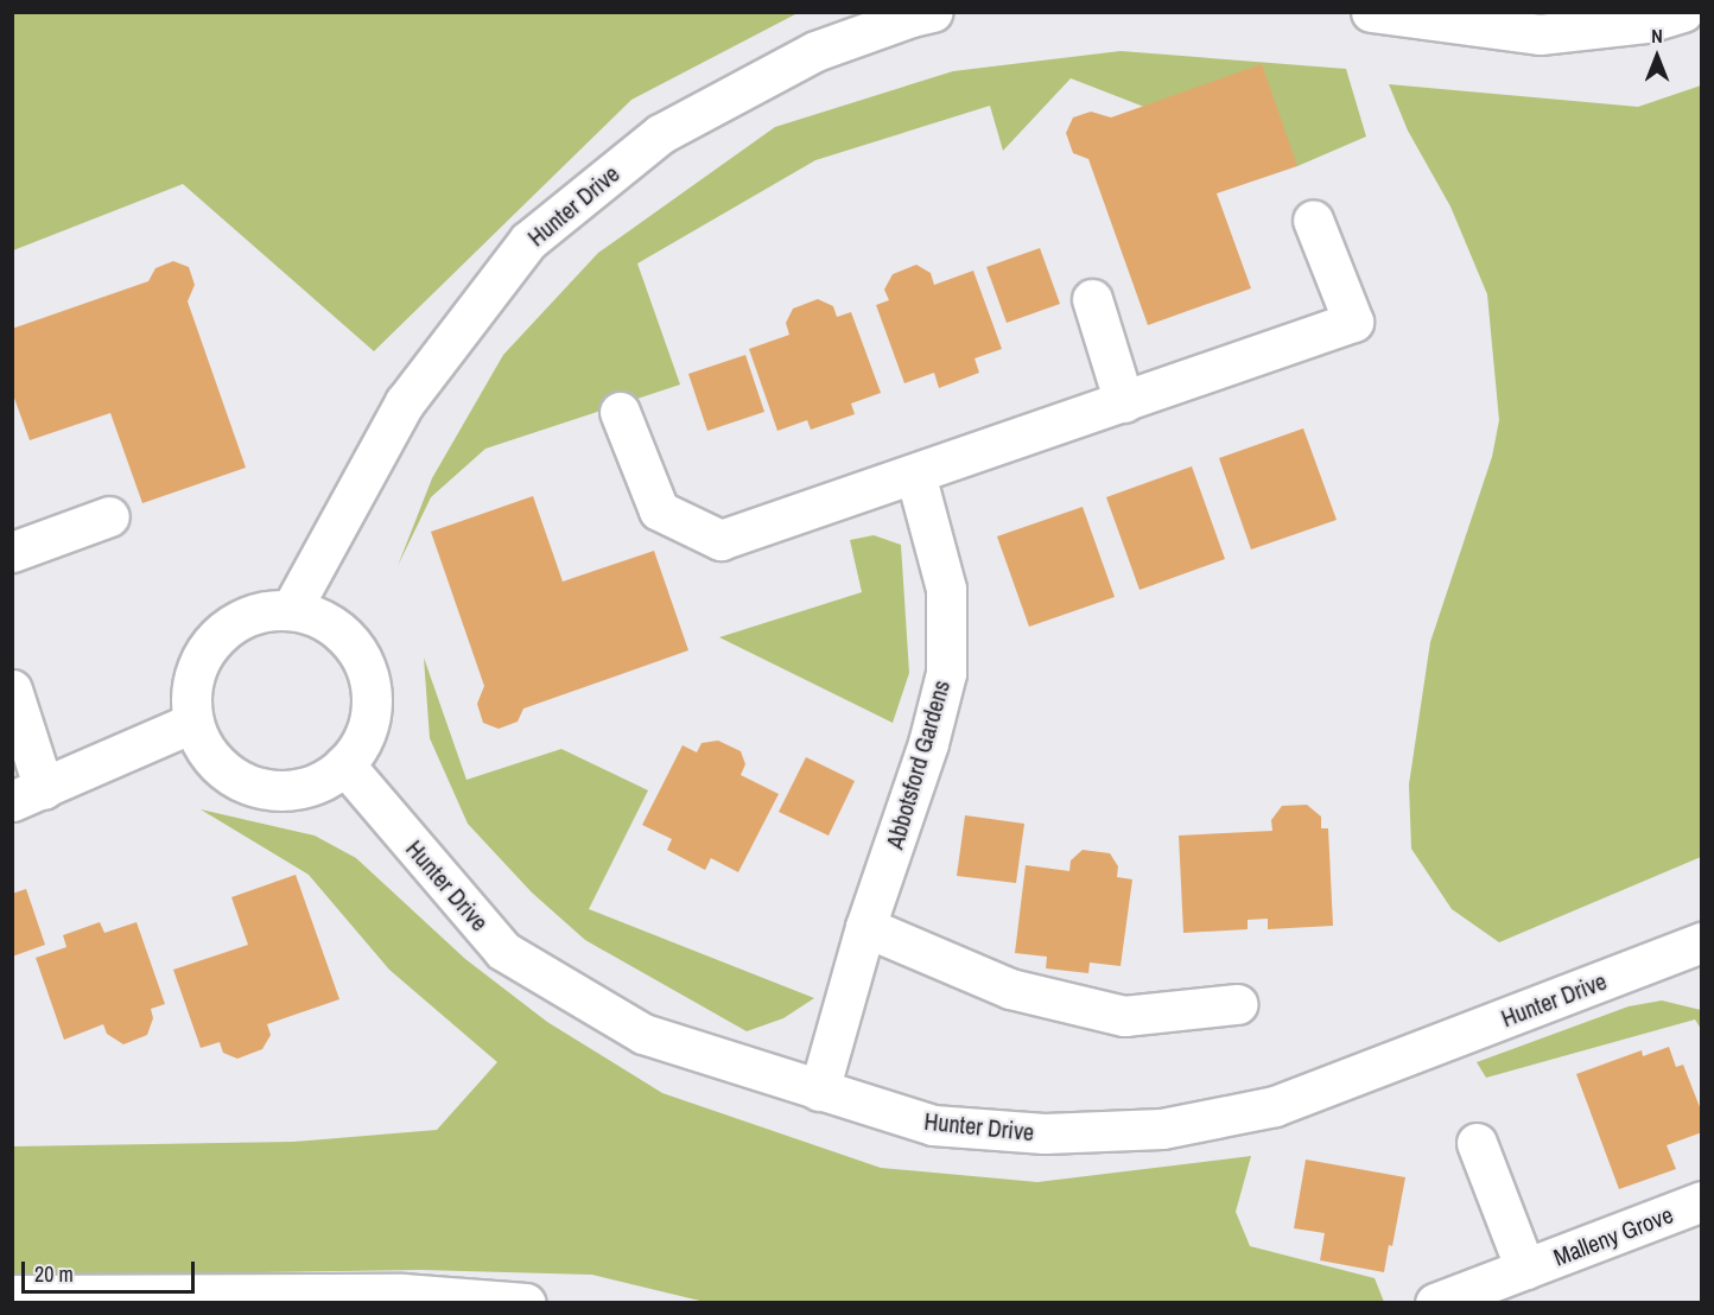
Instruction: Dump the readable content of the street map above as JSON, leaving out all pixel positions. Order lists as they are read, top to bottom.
{
  "streets": {
    "street": ["Hunter Drive", "Abbotsford Gardens", "Malleny Grove"]
  },
  "crossings": [
    ["Hunter Drive", "Abbotsford Gardens"]
  ],
  "scale_bar": "20 m",
  "north": "top"
}
